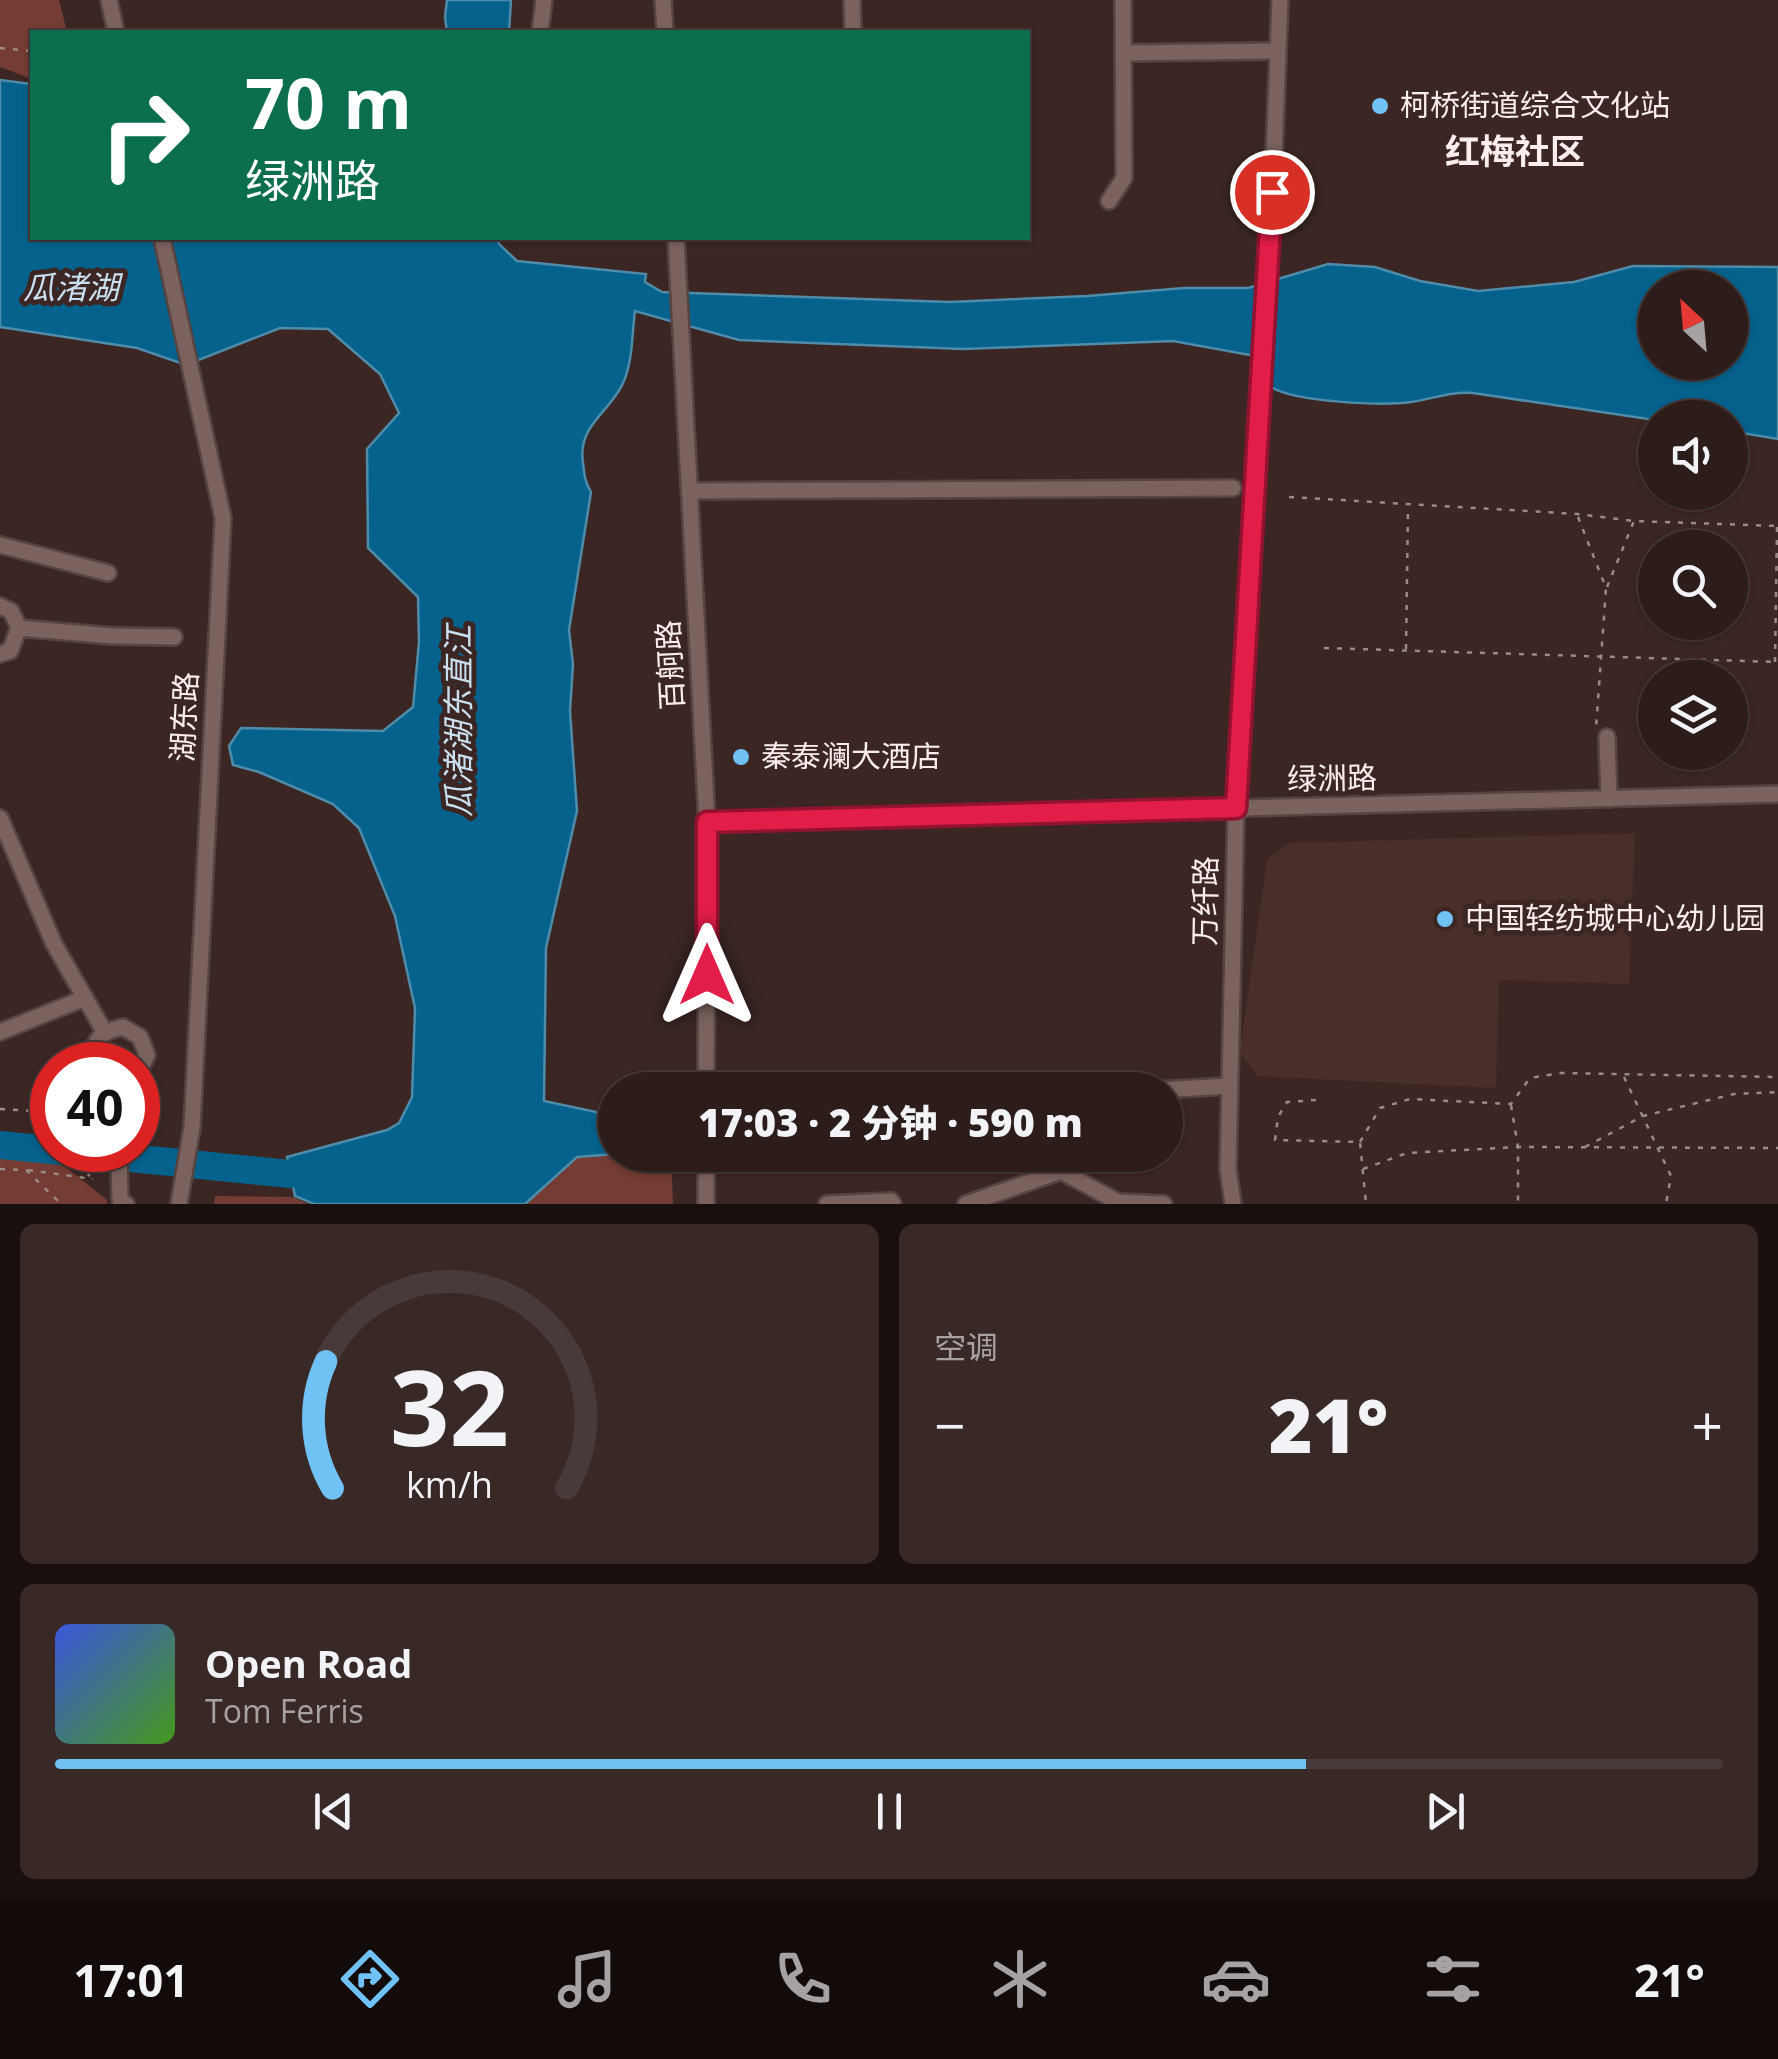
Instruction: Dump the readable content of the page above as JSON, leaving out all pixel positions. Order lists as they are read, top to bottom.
{
  "streets": {
    "street": [
      "百舸路",
      "湖东路",
      "绿洲路",
      "万纤路"
    ]
  },
  "crossings": [
    ["百舸路", "绿洲路"],
    ["绿洲路", "万纤路"]
  ],
  "districts": ["红梅社区"],
  "water": ["瓜渚湖", "瓜渚湖东直江"],
  "places": ["柯桥街道综合文化站", "秦泰澜大酒店", "中国轻纺城中心幼儿园"],
  "north": "top left",
  "page": {
    "turn": ["70 m", "绿洲路"],
    "limit": "40",
    "trip": "17:03 · 2 分钟 · 590 m",
    "tile": "空调",
    "heat": ["−", "21°", "+"],
    "song": ["Open Road", "Tom Ferris"],
    "tabs": ["17:01", "21°"],
    "gauge": ["32", "km/h"]
  }
}
